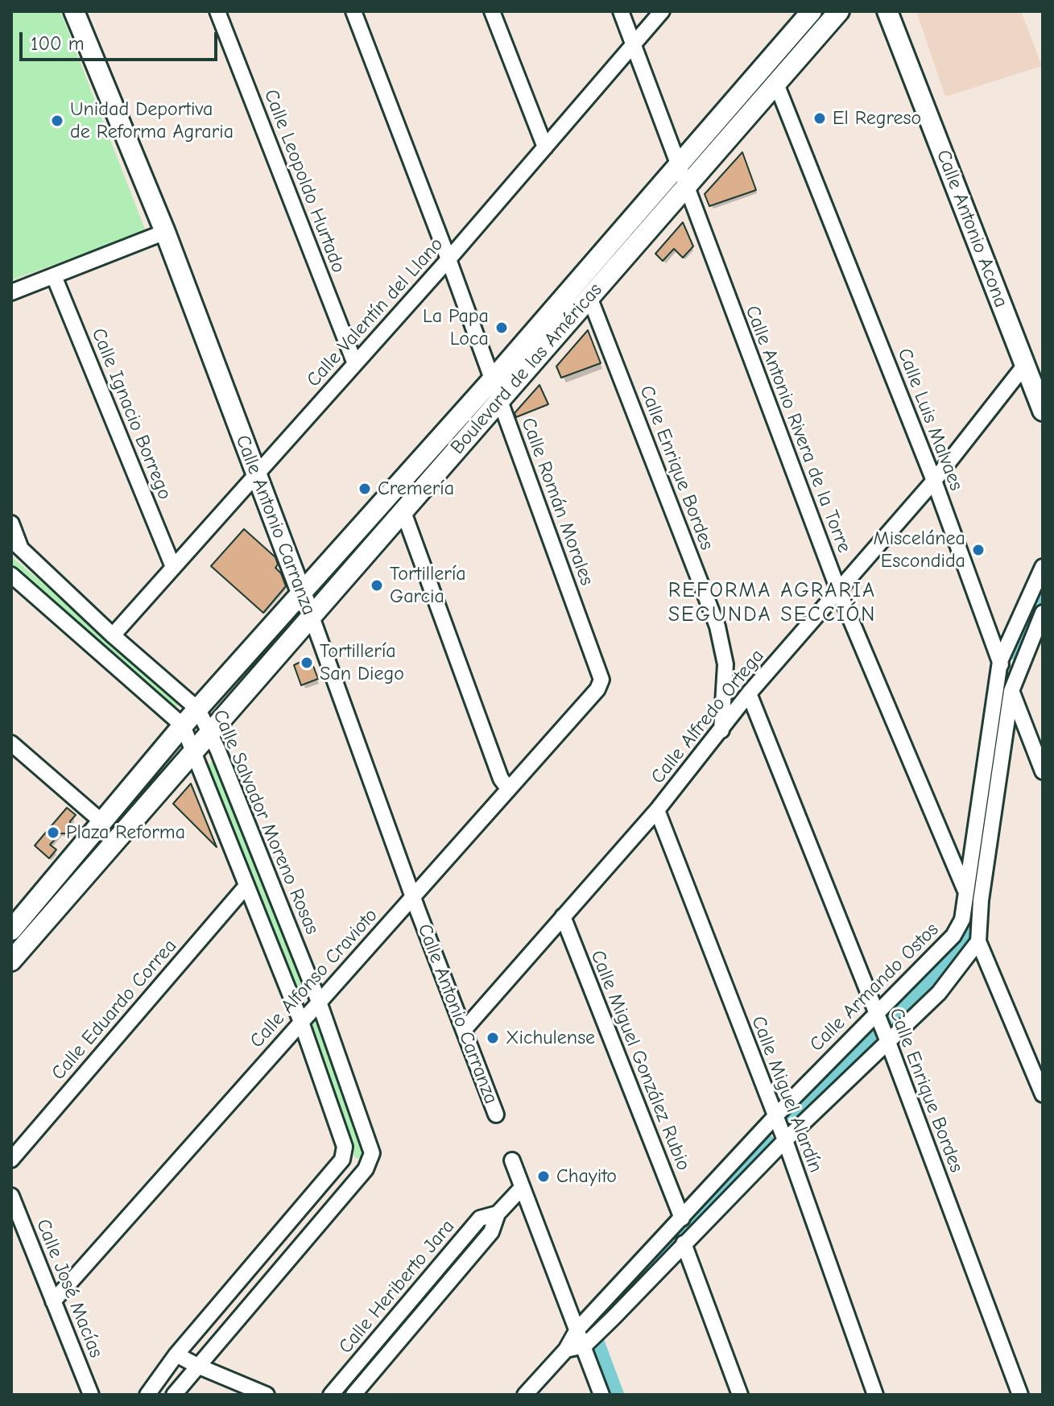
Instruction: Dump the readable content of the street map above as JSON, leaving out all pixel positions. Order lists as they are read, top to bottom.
{
  "streets": {
    "main road": ["Calle Antonio Acona", "Boulevard de las Américas", "Calle Antonio Carranza"],
    "street": [
      "Calle Leopoldo Hurtado",
      "Calle Valentín del Llano",
      "Calle Ignacio Borrego",
      "Calle Luis Malvaes",
      "Calle Antonio Rivera de la Torre",
      "Calle Enrique Bordes",
      "Calle Román Morales",
      "Calle Alfredo Ortega",
      "Calle Salvador Moreno Rosas",
      "Calle Alfonso Cravioto",
      "Calle Armando Ostos",
      "Calle Eduardo Correa",
      "Calle Miguel González Rubio",
      "Calle Miguel Alardín",
      "Calle Heriberto Jara",
      "Calle José Macías"
    ]
  },
  "crossings": [
    ["Calle Leopoldo Hurtado", "Calle Valentín del Llano"],
    ["Calle Antonio Acona", "Calle Alfredo Ortega"],
    ["Calle Valentín del Llano", "Calle Ignacio Borrego"],
    ["Calle Valentín del Llano", "Calle Antonio Rivera de la Torre"],
    ["Calle Valentín del Llano", "Calle Román Morales"],
    ["Calle Valentín del Llano", "Calle Antonio Carranza"],
    ["Calle Valentín del Llano", "Calle Salvador Moreno Rosas"],
    ["Boulevard de las Américas", "Calle Luis Malvaes"],
    ["Boulevard de las Américas", "Calle Antonio Rivera de la Torre"],
    ["Boulevard de las Américas", "Calle Enrique Bordes"],
    ["Boulevard de las Américas", "Calle Román Morales"],
    ["Boulevard de las Américas", "Calle Antonio Carranza"],
    ["Boulevard de las Américas", "Calle Salvador Moreno Rosas"],
    ["Calle Luis Malvaes", "Calle Alfredo Ortega"],
    ["Calle Luis Malvaes", "Calle Armando Ostos"],
    ["Calle Antonio Rivera de la Torre", "Calle Alfredo Ortega"],
    ["Calle Antonio Rivera de la Torre", "Calle Armando Ostos"],
    ["Calle Enrique Bordes", "Calle Alfredo Ortega"],
    ["Calle Enrique Bordes", "Calle Armando Ostos"],
    ["Calle Román Morales", "Calle Alfonso Cravioto"],
    ["Calle Antonio Carranza", "Calle Alfredo Ortega"],
    ["Calle Antonio Carranza", "Calle Alfonso Cravioto"],
    ["Calle Alfredo Ortega", "Calle Miguel González Rubio"],
    ["Calle Alfredo Ortega", "Calle Miguel Alardín"],
    ["Calle Salvador Moreno Rosas", "Calle Alfonso Cravioto"],
    ["Calle Salvador Moreno Rosas", "Calle Eduardo Correa"],
    ["Calle Alfonso Cravioto", "Calle José Macías"],
    ["Calle Armando Ostos", "Calle Miguel González Rubio"],
    ["Calle Armando Ostos", "Calle Miguel Alardín"]
  ],
  "districts": ["REFORMA AGRARIA SEGUNDA SECCIÓN"],
  "places": [
    "El Regreso",
    "Unidad Deportiva de Reforma Agraria",
    "La Papa Loca",
    "Cremería",
    "Miscelánea Escondida",
    "Tortillería Garcia",
    "Tortillería San Diego",
    "Plaza Reforma",
    "Xichulense",
    "Chayito"
  ],
  "scale_bar": "100 m"
}
